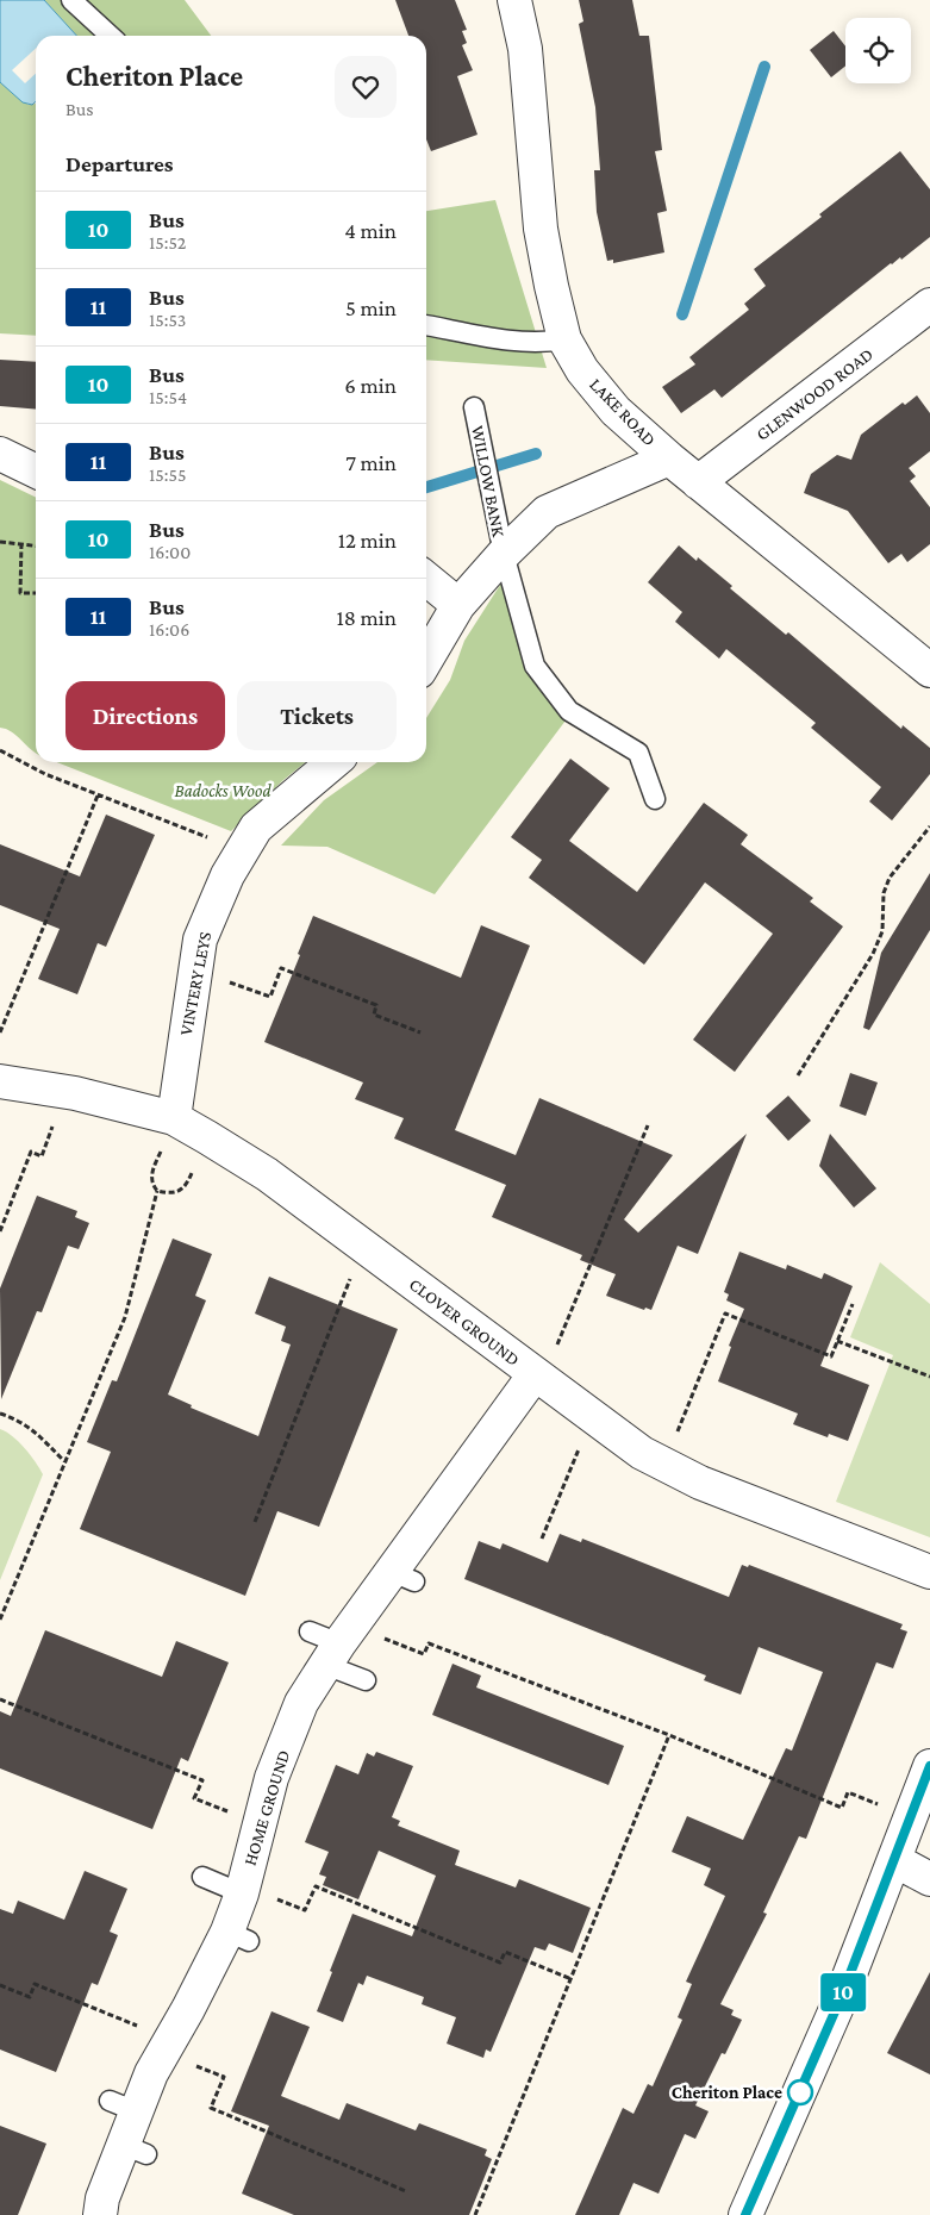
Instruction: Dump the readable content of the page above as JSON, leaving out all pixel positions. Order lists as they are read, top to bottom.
{
  "streets": {
    "street": [
      "GLENWOOD ROAD",
      "LAKE ROAD",
      "VINTERY LEYS",
      "CLOVER GROUND",
      "HOME GROUND"
    ],
    "lane": ["WILLOW BANK"]
  },
  "crossings": [
    ["GLENWOOD ROAD", "LAKE ROAD"],
    ["VINTERY LEYS", "CLOVER GROUND"],
    ["CLOVER GROUND", "HOME GROUND"]
  ],
  "parks": ["Badocks Wood"],
  "places": ["Cheriton Place"],
  "lines": ["bus line 10"],
  "page": {
    "on_map": "10",
    "heading": [
      ["Cheriton Place", "Bus"],
      "Departures"
    ],
    "list": [
      {
        "mark": "10",
        "name": "Bus",
        "note": "15:52",
        "value": "4 min"
      },
      {
        "mark": "11",
        "name": "Bus",
        "note": "15:53",
        "value": "5 min"
      },
      {
        "mark": "10",
        "name": "Bus",
        "note": "15:54",
        "value": "6 min"
      },
      {
        "mark": "11",
        "name": "Bus",
        "note": "15:55",
        "value": "7 min"
      },
      {
        "mark": "10",
        "name": "Bus",
        "note": "16:00",
        "value": "12 min"
      },
      {
        "mark": "11",
        "name": "Bus",
        "note": "16:06",
        "value": "18 min"
      }
    ],
    "buttons": ["Directions", "Tickets"]
  }
}
